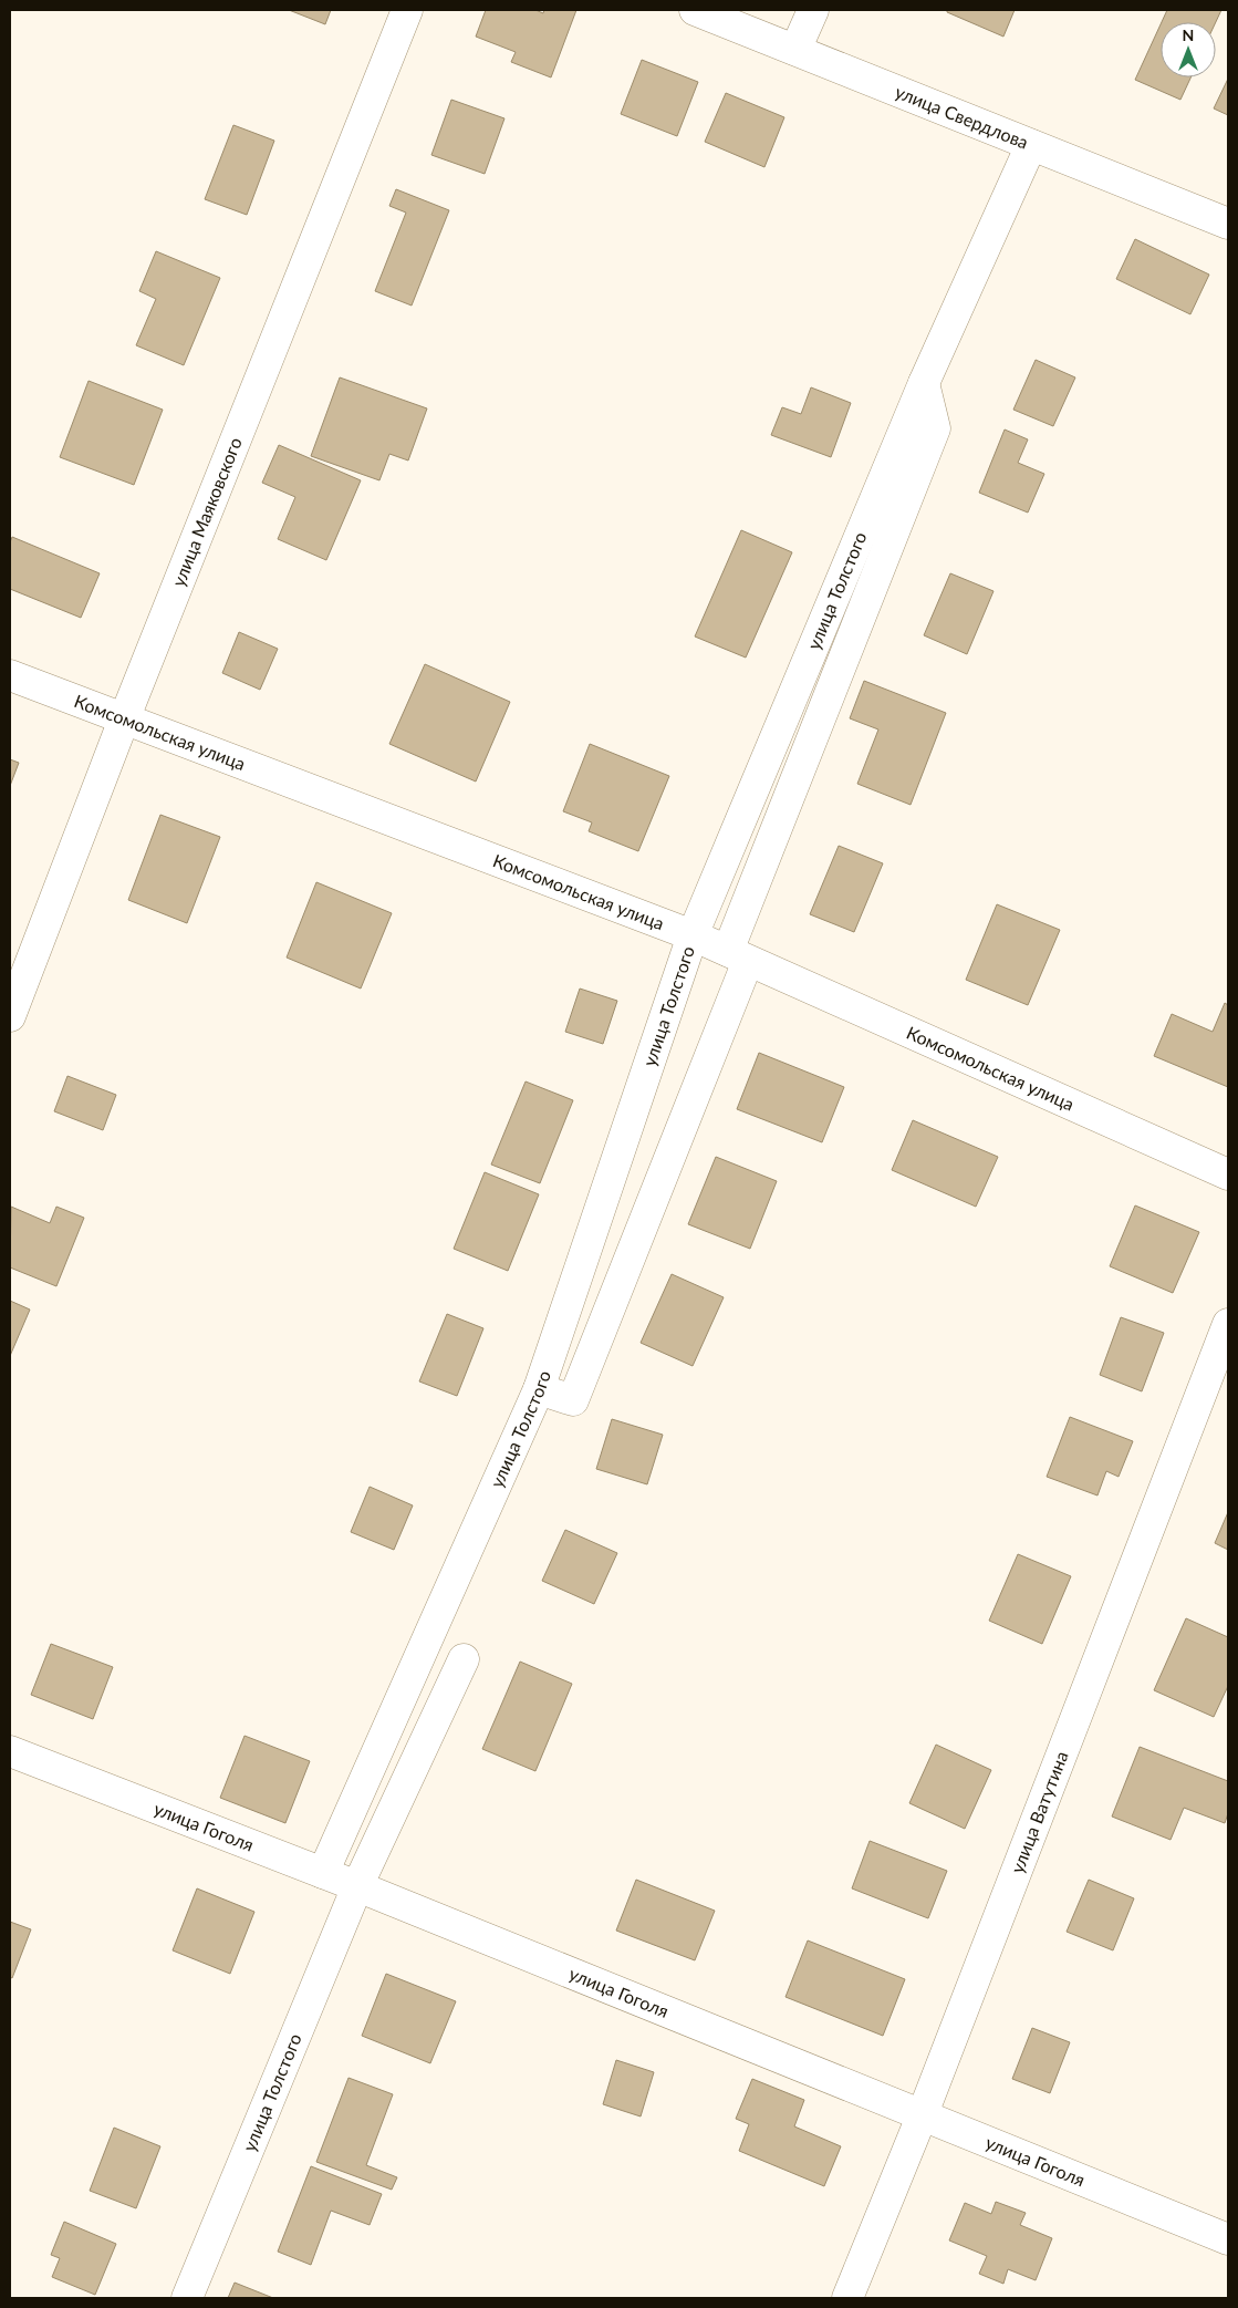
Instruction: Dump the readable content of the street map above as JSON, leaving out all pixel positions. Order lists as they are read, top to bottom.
{
  "streets": {
    "street": [
      "улица Свердлова",
      "улица Маяковского",
      "улица Толстого",
      "Комсомольская улица",
      "улица Ватутина",
      "улица Гоголя"
    ]
  },
  "crossings": [
    ["улица Свердлова", "улица Толстого"],
    ["улица Маяковского", "Комсомольская улица"],
    ["улица Толстого", "Комсомольская улица"],
    ["улица Толстого", "улица Гоголя"],
    ["улица Ватутина", "улица Гоголя"]
  ],
  "north": "top"
}
